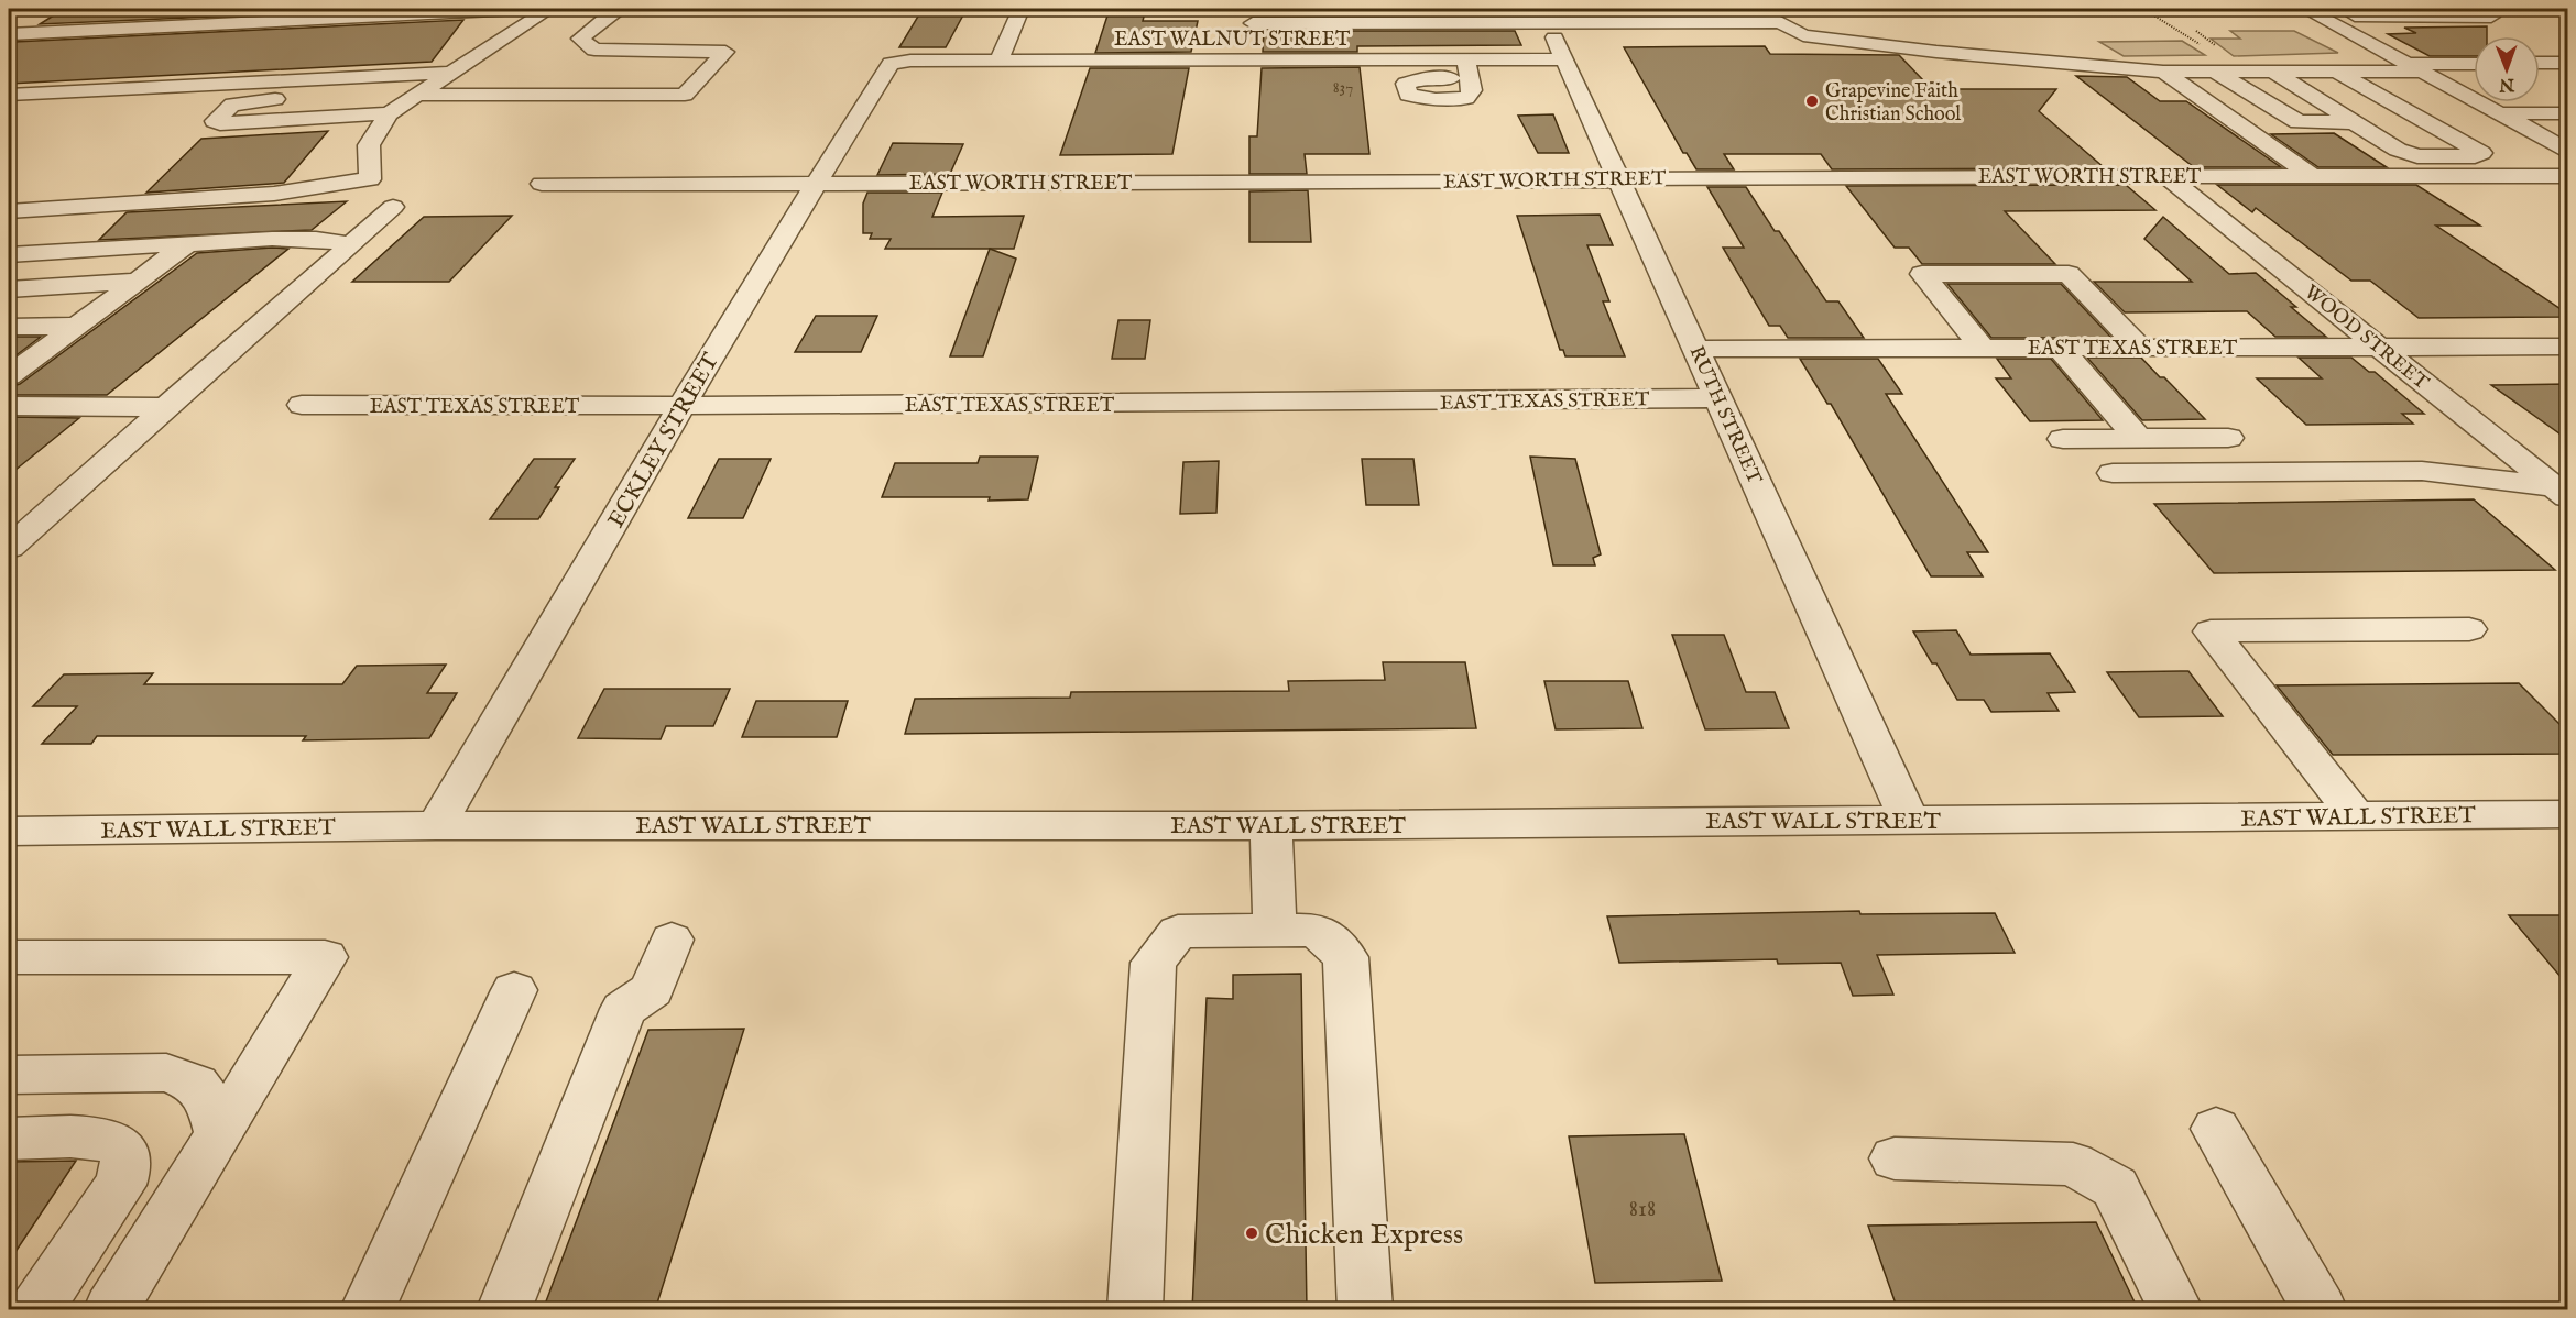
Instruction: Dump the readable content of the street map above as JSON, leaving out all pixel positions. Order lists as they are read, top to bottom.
{
  "streets": {
    "street": [
      "EAST WALNUT STREET",
      "EAST WORTH STREET",
      "WOOD STREET",
      "EAST TEXAS STREET",
      "RUTH STREET",
      "ECKLEY STREET",
      "EAST WALL STREET"
    ]
  },
  "crossings": [
    ["EAST WALNUT STREET", "RUTH STREET"],
    ["EAST WALNUT STREET", "ECKLEY STREET"],
    ["EAST WORTH STREET", "WOOD STREET"],
    ["EAST WORTH STREET", "RUTH STREET"],
    ["EAST WORTH STREET", "ECKLEY STREET"],
    ["WOOD STREET", "EAST TEXAS STREET"],
    ["EAST TEXAS STREET", "RUTH STREET"],
    ["EAST TEXAS STREET", "ECKLEY STREET"],
    ["RUTH STREET", "EAST WALL STREET"],
    ["ECKLEY STREET", "EAST WALL STREET"]
  ],
  "places": ["Grapevine Faith Christian School", "Chicken Express"],
  "house_numbers": ["837", "818"],
  "north": "bottom"
}
